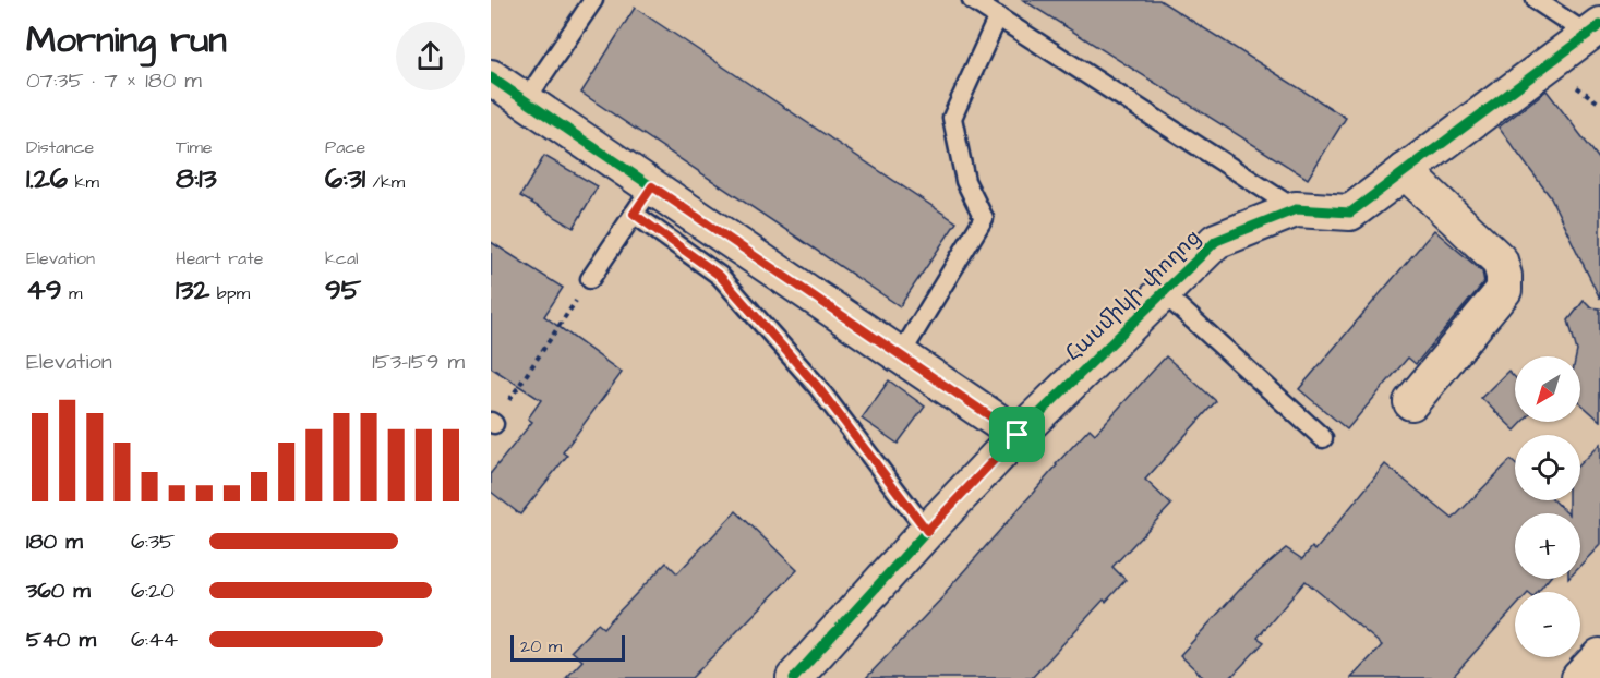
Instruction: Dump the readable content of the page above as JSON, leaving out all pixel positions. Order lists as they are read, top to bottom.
{
  "streets": {
    "street": ["Հասմիկի փողոց"]
  },
  "scale_bar": "20 m",
  "north": "bottom left",
  "page": {
    "heading": ["Morning run", "07:35 · 7 × 180 m"],
    "stats": [
      ["Distance", "1.26 km"],
      ["Time", "8:13"],
      ["Pace", "6:31 /km"],
      ["Elevation", "49 m"],
      ["Heart rate", "132 bpm"],
      ["kcal", "95"]
    ],
    "chart": ["Elevation", "153–159 m"],
    "map_buttons": ["+", "−"],
    "list": [
      {
        "name": "180 m",
        "note": "6:35"
      },
      {
        "name": "360 m",
        "note": "6:20"
      },
      {
        "name": "540 m",
        "note": "6:44"
      }
    ],
    "scale": "20 m"
  }
}
